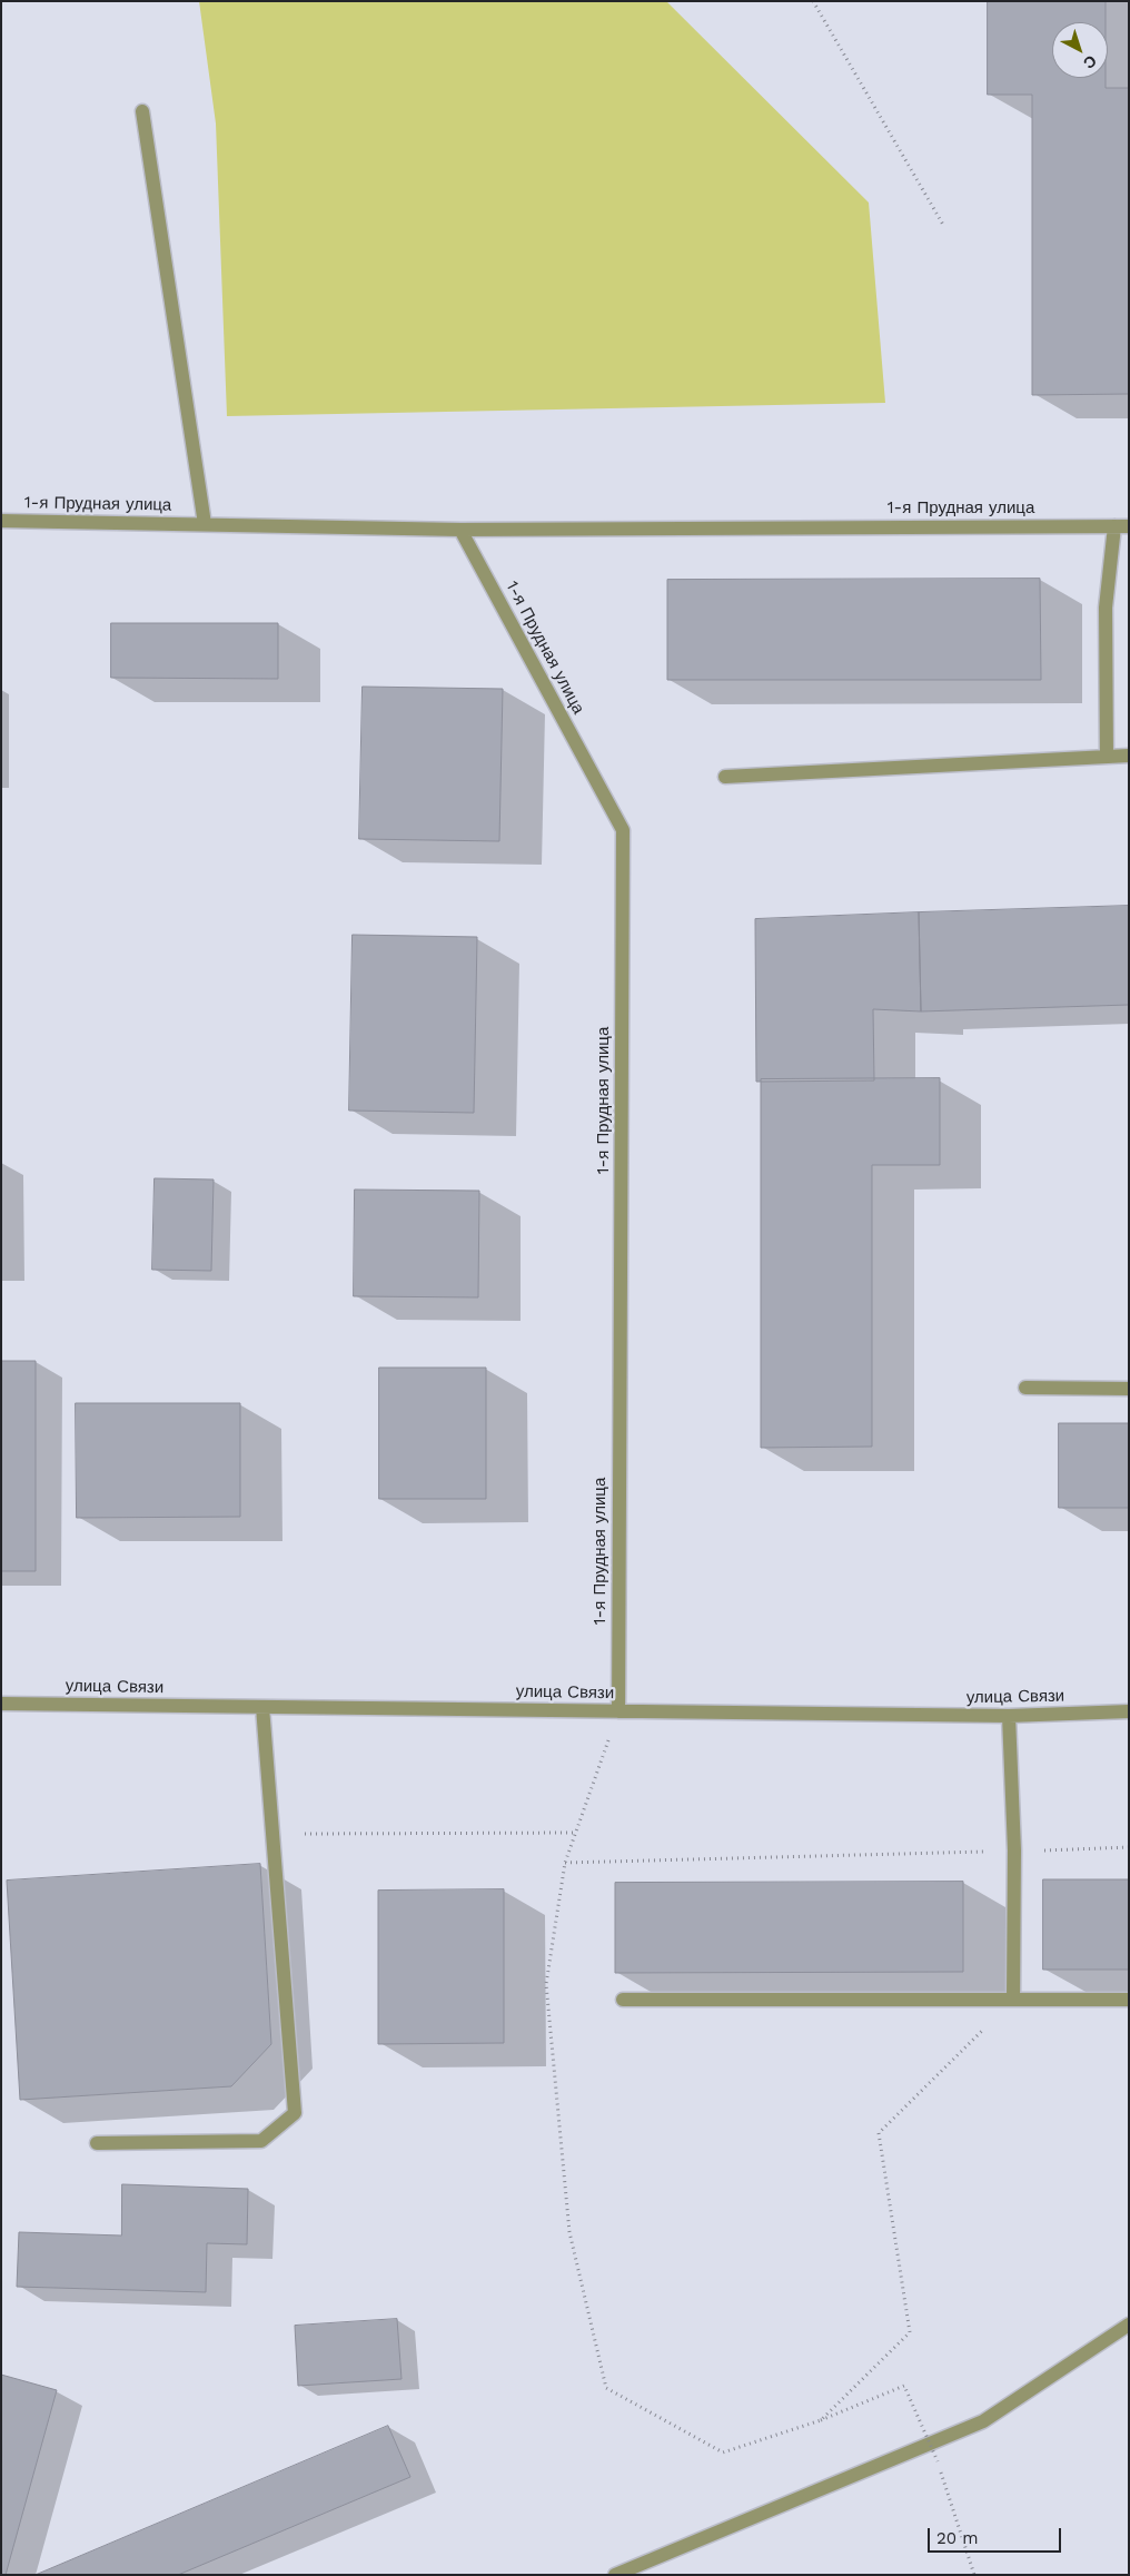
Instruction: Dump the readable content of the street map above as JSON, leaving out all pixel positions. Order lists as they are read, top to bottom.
{
  "streets": {
    "street": ["1-я Прудная улица", "улица Связи"]
  },
  "crossings": [
    ["1-я Прудная улица", "улица Связи"]
  ],
  "scale_bar": "20 m",
  "north": "bottom right"
}
